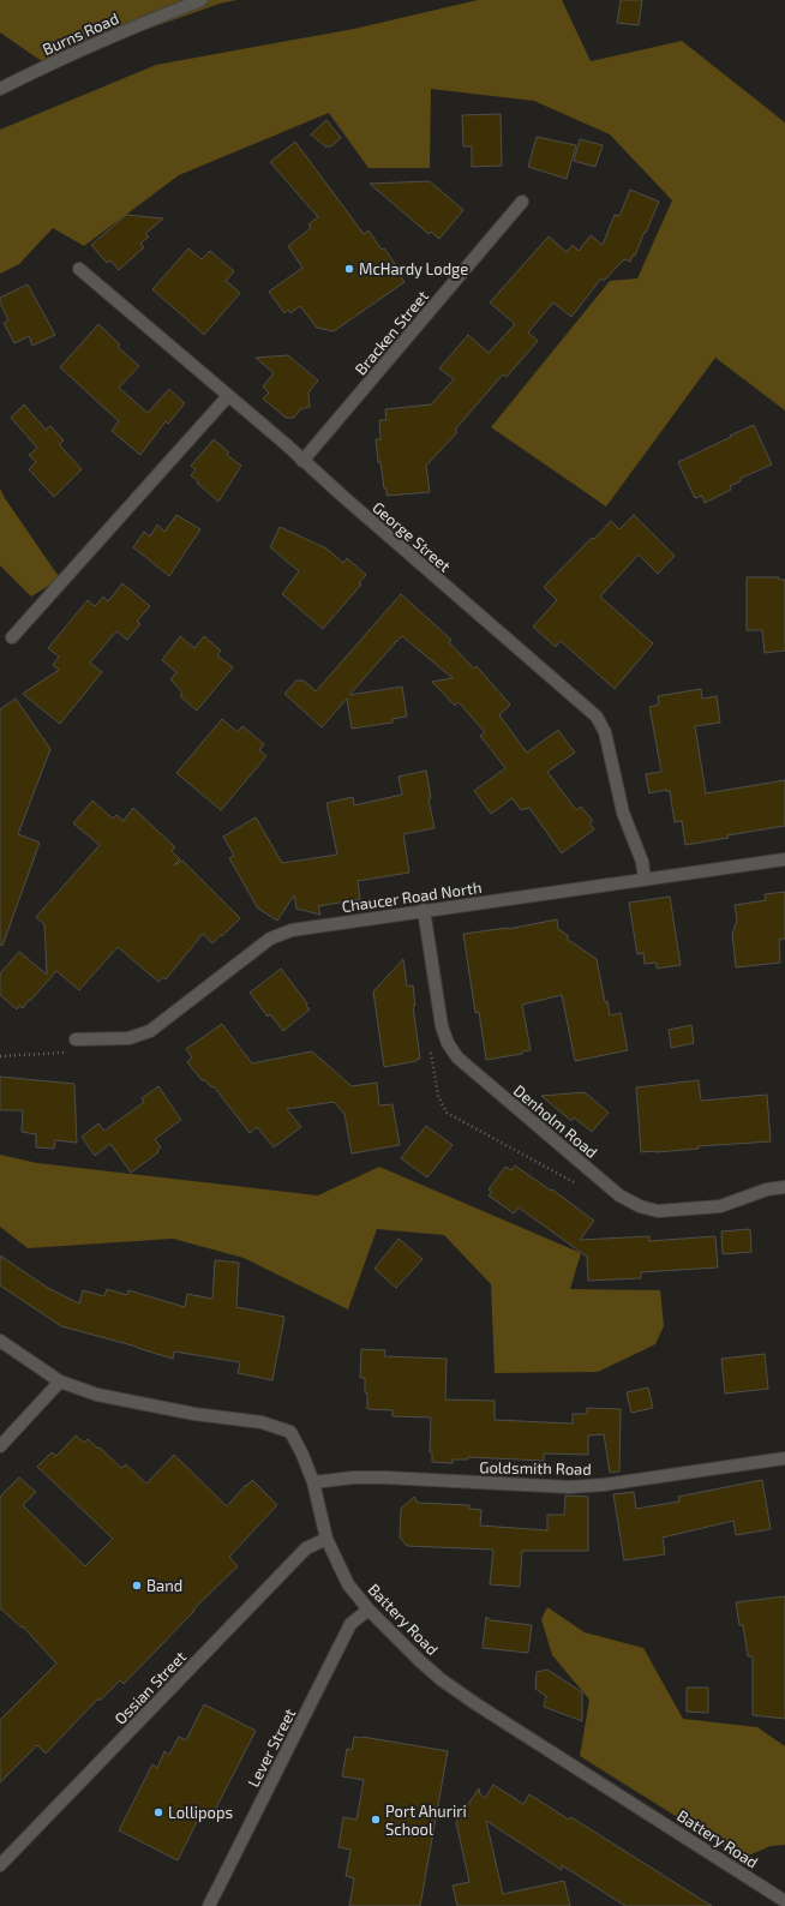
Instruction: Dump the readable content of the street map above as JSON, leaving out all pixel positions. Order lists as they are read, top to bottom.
{
  "streets": {
    "street": [
      "Burns Road",
      "Bracken Street",
      "George Street",
      "Chaucer Road North",
      "Denholm Road",
      "Goldsmith Road",
      "Battery Road",
      "Ossian Street",
      "Lever Street"
    ]
  },
  "crossings": [
    ["Bracken Street", "George Street"],
    ["George Street", "Chaucer Road North"],
    ["Chaucer Road North", "Denholm Road"],
    ["Goldsmith Road", "Battery Road"],
    ["Battery Road", "Ossian Street"],
    ["Battery Road", "Lever Street"]
  ],
  "places": [
    "McHardy Lodge",
    "Band",
    "Lollipops",
    "Port Ahuriri School"
  ]
}
